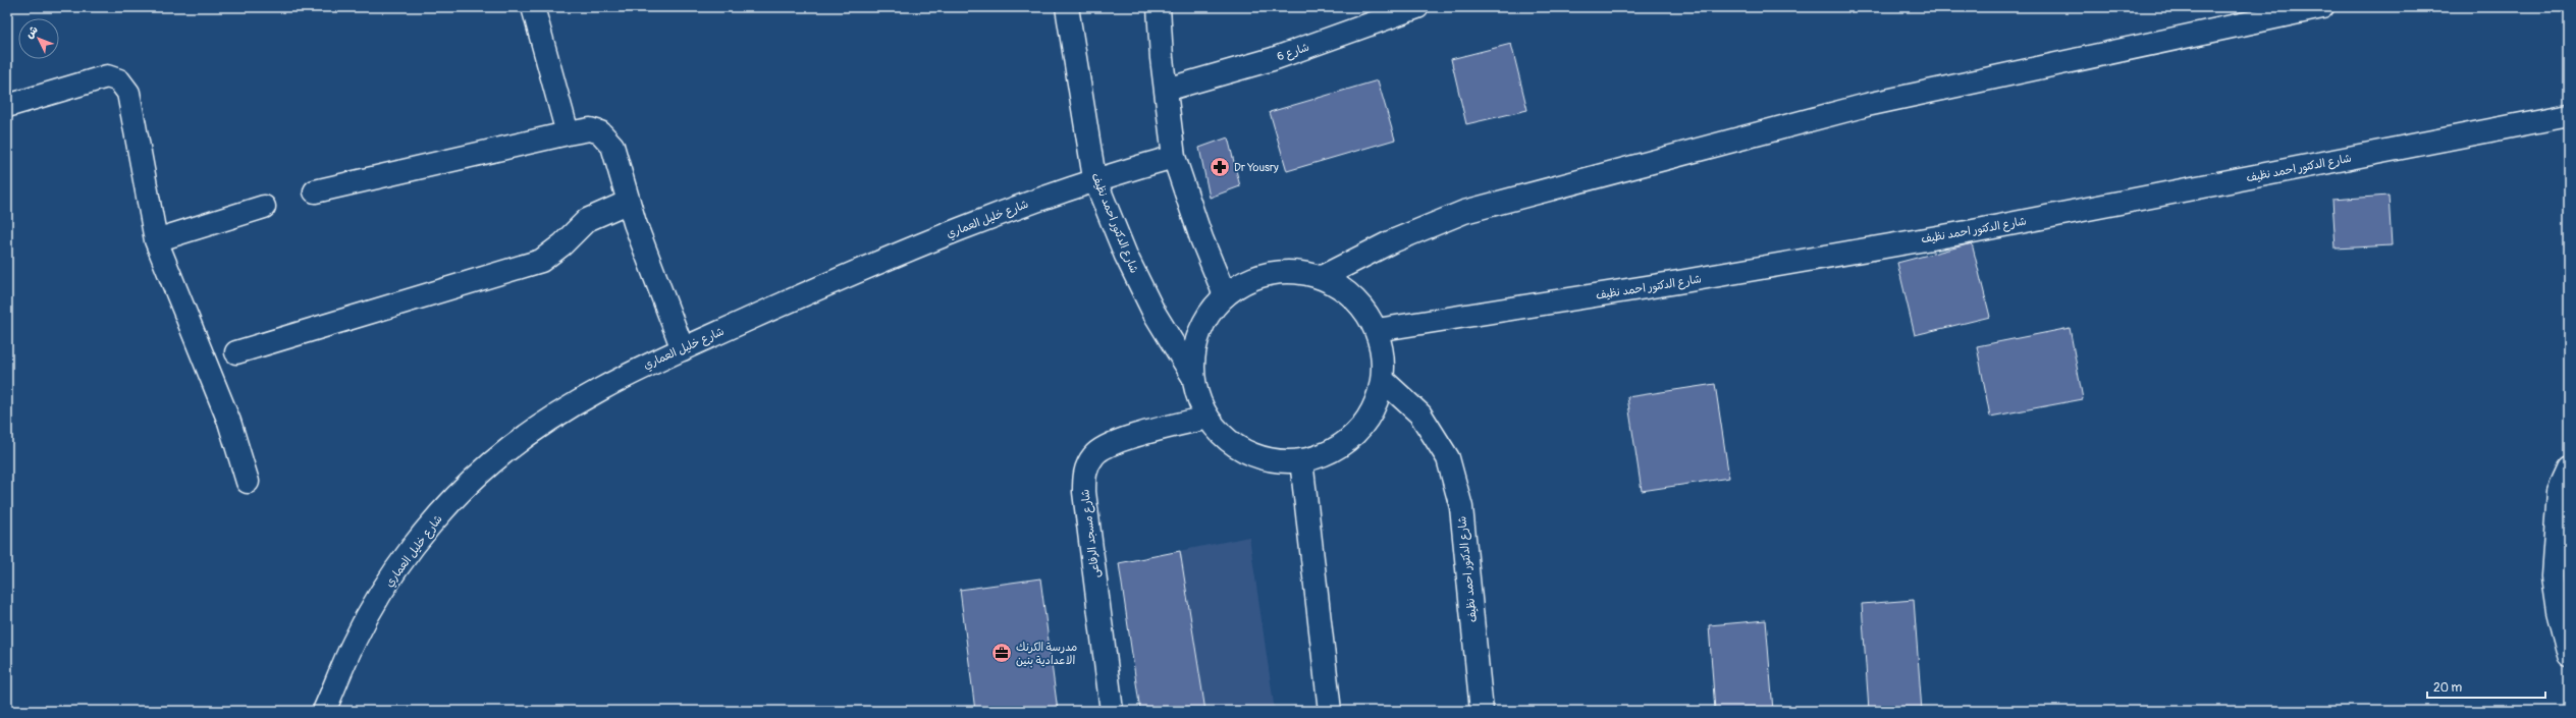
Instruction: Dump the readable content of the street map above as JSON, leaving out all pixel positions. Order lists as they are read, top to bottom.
{
  "streets": {
    "street": [
      "شارع 6",
      "شارع الدكتور احمد نظيف",
      "شارع خليل العماري",
      "شارع مسجد الرفاعى"
    ]
  },
  "crossings": [
    ["شارع الدكتور احمد نظيف", "شارع خليل العماري"]
  ],
  "places": {
    "pharmacy": ["Dr Yousry"],
    "office": ["مدرسة الكرنك الاعدادية بنين"]
  },
  "scale_bar": "20 m",
  "north": "top left"
}
